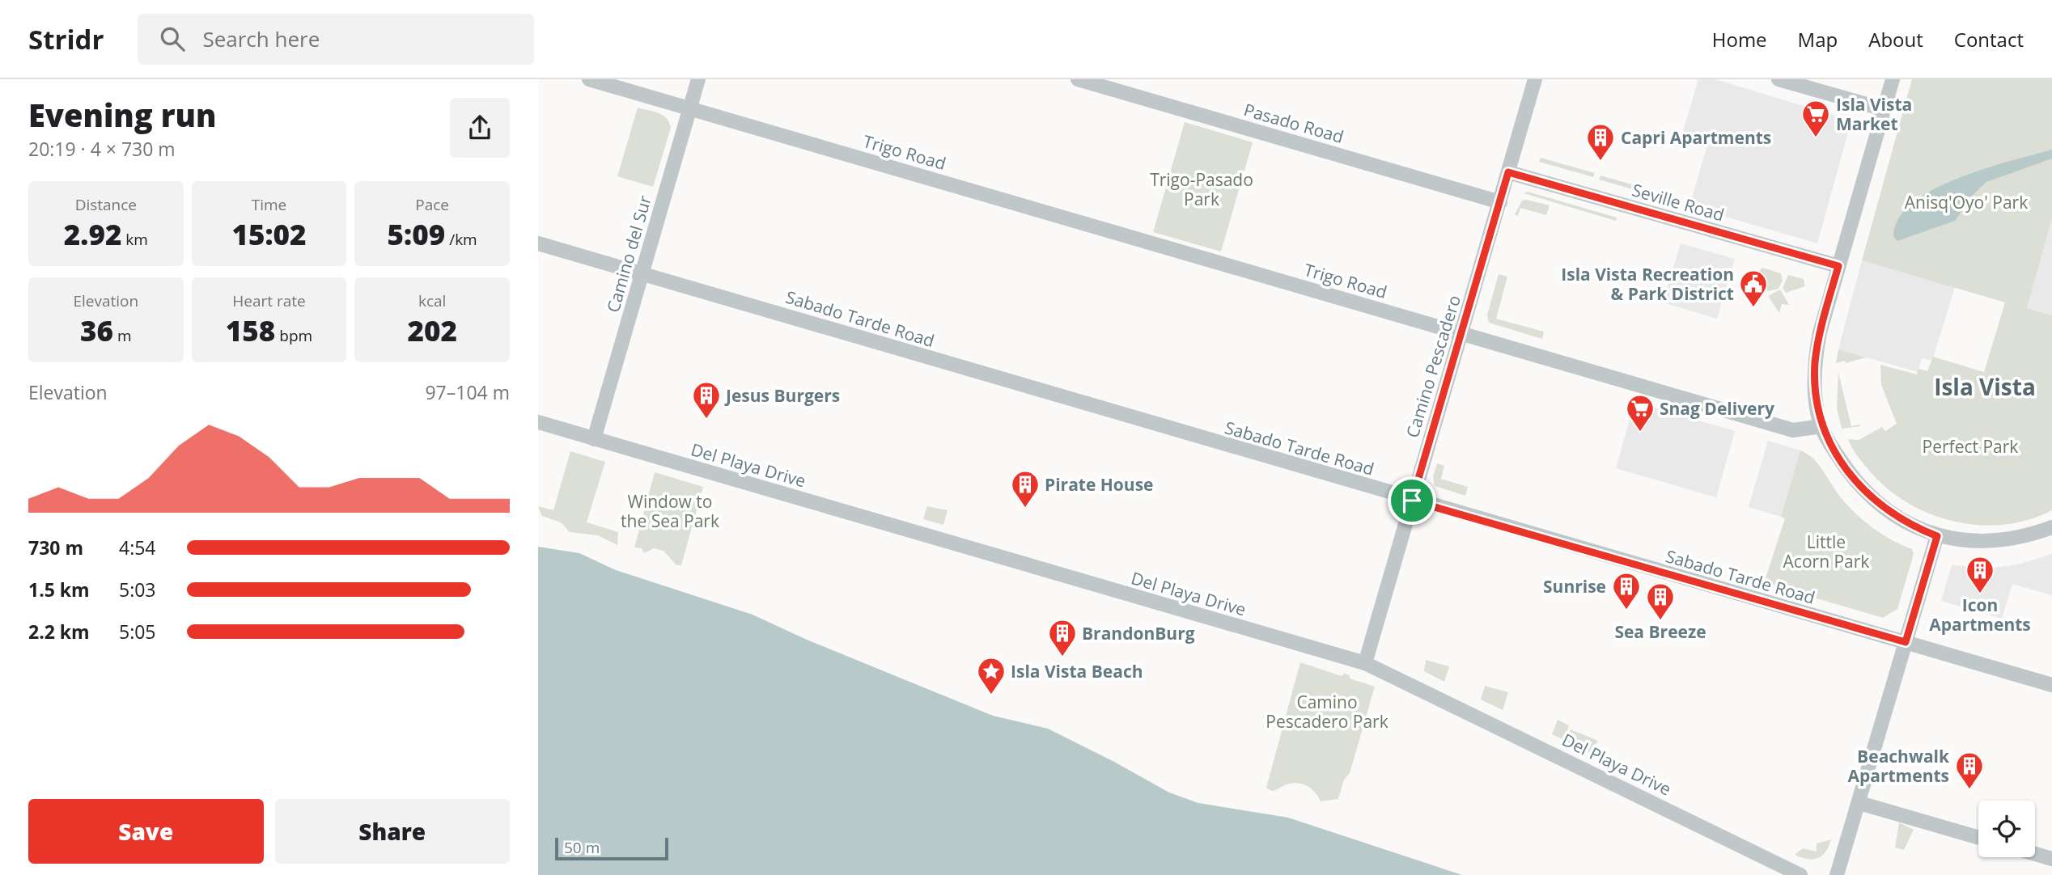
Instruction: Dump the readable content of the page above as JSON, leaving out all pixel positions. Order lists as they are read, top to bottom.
{
  "streets": {
    "street": [
      "Pasado Road",
      "Trigo Road",
      "Seville Road",
      "Camino del Sur",
      "Sabado Tarde Road",
      "Camino Pescadero",
      "Del Playa Drive"
    ]
  },
  "crossings": [
    ["Pasado Road", "Camino Pescadero"],
    ["Trigo Road", "Camino del Sur"],
    ["Trigo Road", "Camino Pescadero"],
    ["Seville Road", "Camino Pescadero"],
    ["Camino del Sur", "Sabado Tarde Road"],
    ["Camino del Sur", "Del Playa Drive"],
    ["Sabado Tarde Road", "Camino Pescadero"],
    ["Camino Pescadero", "Del Playa Drive"]
  ],
  "districts": ["Isla Vista"],
  "parks": [
    "Trigo-Pasado Park",
    "Anisq'Oyo' Park",
    "Perfect Park",
    "Window to the Sea Park",
    "Little Acorn Park",
    "Camino Pescadero Park"
  ],
  "places": {
    "supermarket": ["Isla Vista Market", "Snag Delivery"],
    "building": [
      "Capri Apartments",
      "Jesus Burgers",
      "Pirate House",
      "Icon Apartments",
      "Sunrise",
      "Sea Breeze",
      "BrandonBurg",
      "Beachwalk Apartments"
    ],
    "public building": ["Isla Vista Recreation & Park District"],
    "place": ["Isla Vista Beach"]
  },
  "scale_bar": "50 m",
  "page": {
    "header": "Stridr",
    "search": "Search here",
    "nav": [
      "Home",
      "Map",
      "About",
      "Contact"
    ],
    "heading": ["Evening run", "20:19 · 4 × 730 m"],
    "stats": [
      ["Distance", "2.92 km"],
      ["Time", "15:02"],
      ["Pace", "5:09 /km"],
      ["Elevation", "36 m"],
      ["Heart rate", "158 bpm"],
      ["kcal", "202"]
    ],
    "chart": ["Elevation", "97–104 m"],
    "list": [
      {
        "name": "730 m",
        "note": "4:54"
      },
      {
        "name": "1.5 km",
        "note": "5:03"
      },
      {
        "name": "2.2 km",
        "note": "5:05"
      }
    ],
    "buttons": ["Save", "Share"],
    "scale": "50 m"
  }
}
